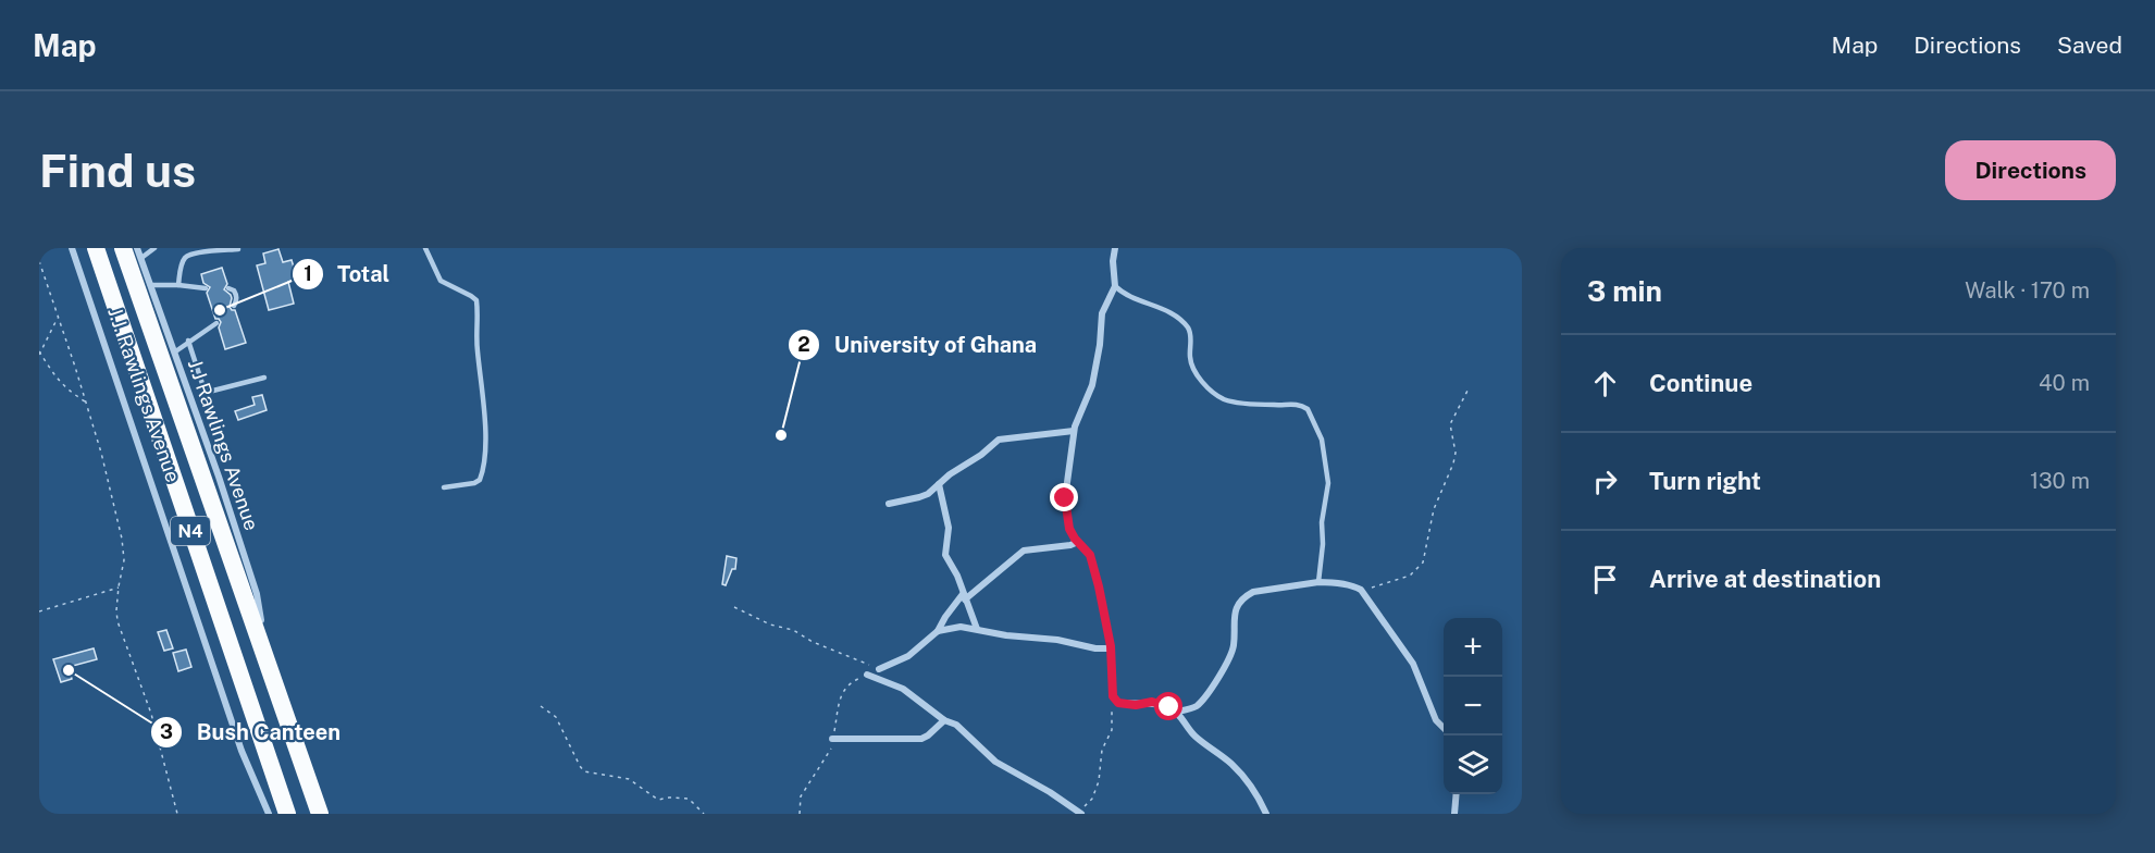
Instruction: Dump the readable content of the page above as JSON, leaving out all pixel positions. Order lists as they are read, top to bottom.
{
  "streets": {
    "highway": ["J.J. Rawlings Avenue", "N4"],
    "street": ["J.J Rawlings Avenue"]
  },
  "crossings": [
    ["J.J. Rawlings Avenue", "J.J Rawlings Avenue"]
  ],
  "places": ["Total", "University of Ghana", "Bush Canteen"],
  "page": {
    "header": "Map",
    "nav": ["Map", "Directions", "Saved"],
    "buttons": "Directions",
    "title": "Find us",
    "heading": ["3 min", "Walk · 170 m"],
    "list": [
      ["Continue", "40 m"],
      ["Turn right", "130 m"],
      "Arrive at destination"
    ],
    "map_buttons": ["+", "−"]
  }
}
